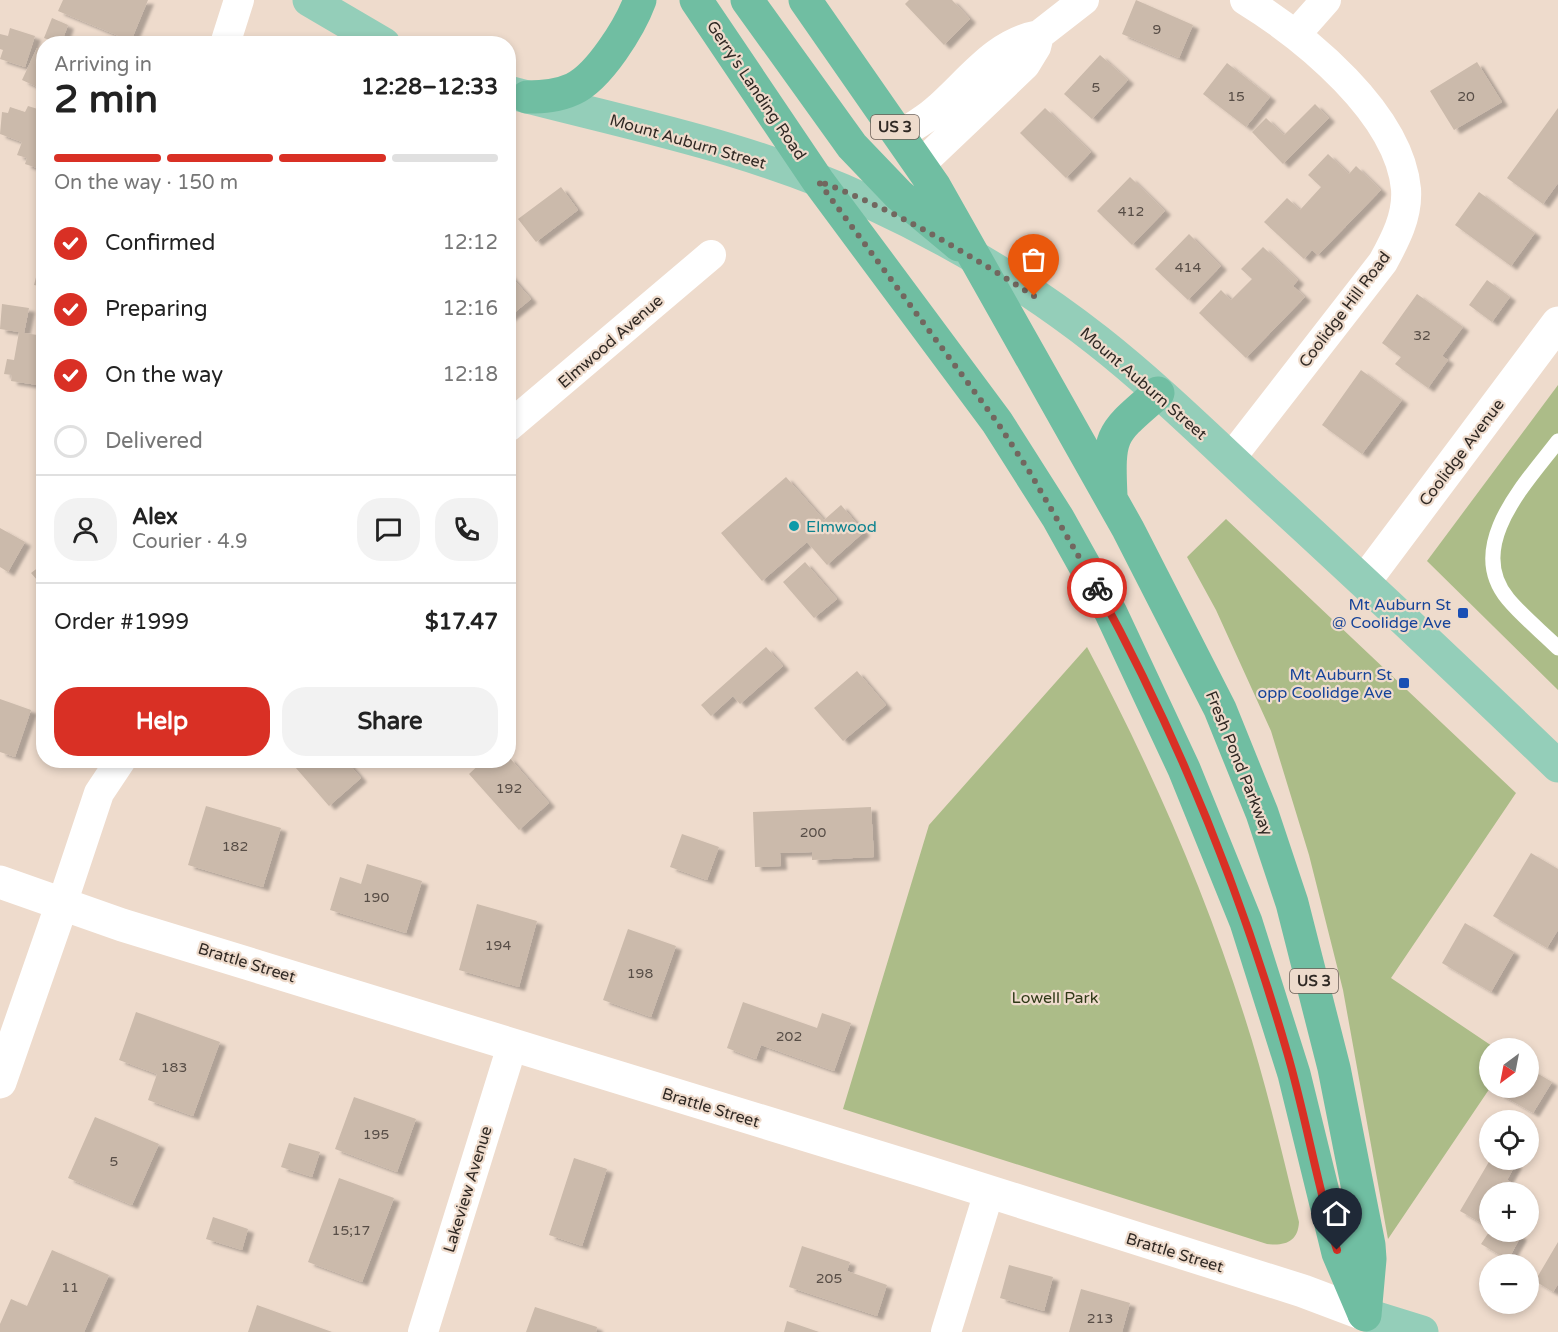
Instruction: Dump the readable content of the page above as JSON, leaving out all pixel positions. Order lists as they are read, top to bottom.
{
  "streets": {
    "highway": ["Gerry's Landing Road", "US 3", "Fresh Pond Parkway"],
    "main road": ["Mount Auburn Street", "Coolidge Avenue", "Brattle Street"],
    "street": ["Coolidge Hill Road", "Elmwood Avenue", "Lakeview Avenue"]
  },
  "crossings": [
    ["Gerry's Landing Road", "US 3"],
    ["Gerry's Landing Road", "Mount Auburn Street"],
    ["US 3", "Mount Auburn Street"],
    ["US 3", "Fresh Pond Parkway"],
    ["US 3", "Brattle Street"],
    ["Mount Auburn Street", "Coolidge Hill Road"],
    ["Mount Auburn Street", "Coolidge Avenue"],
    ["Mount Auburn Street", "Fresh Pond Parkway"],
    ["Fresh Pond Parkway", "Brattle Street"],
    ["Brattle Street", "Lakeview Avenue"]
  ],
  "parks": ["Lowell Park"],
  "places": {
    "other": ["Elmwood"],
    "transit": ["Mt Auburn St @ Coolidge Ave", "Mt Auburn St opp Coolidge Ave"]
  },
  "house_numbers": [
    "9",
    "5",
    "15",
    "20",
    "412",
    "414",
    "32",
    "192",
    "200",
    "182",
    "190",
    "194",
    "198",
    "202",
    "183",
    "195",
    "5",
    "15;17",
    "205",
    "11",
    "213"
  ],
  "north": "bottom left",
  "page": {
    "heading": ["2 min", "Arriving in", "12:28–12:33"],
    "panel": [
      "Alex",
      "Courier · 4.9",
      "Order #1999",
      "$17.47"
    ],
    "bar": "On the way · 150 m",
    "list": [
      ["Confirmed", "12:12"],
      ["Preparing", "12:16"],
      ["On the way", "12:18"],
      "Delivered"
    ],
    "buttons": ["Help", "Share"],
    "map_buttons": ["+", "−"]
  }
}
